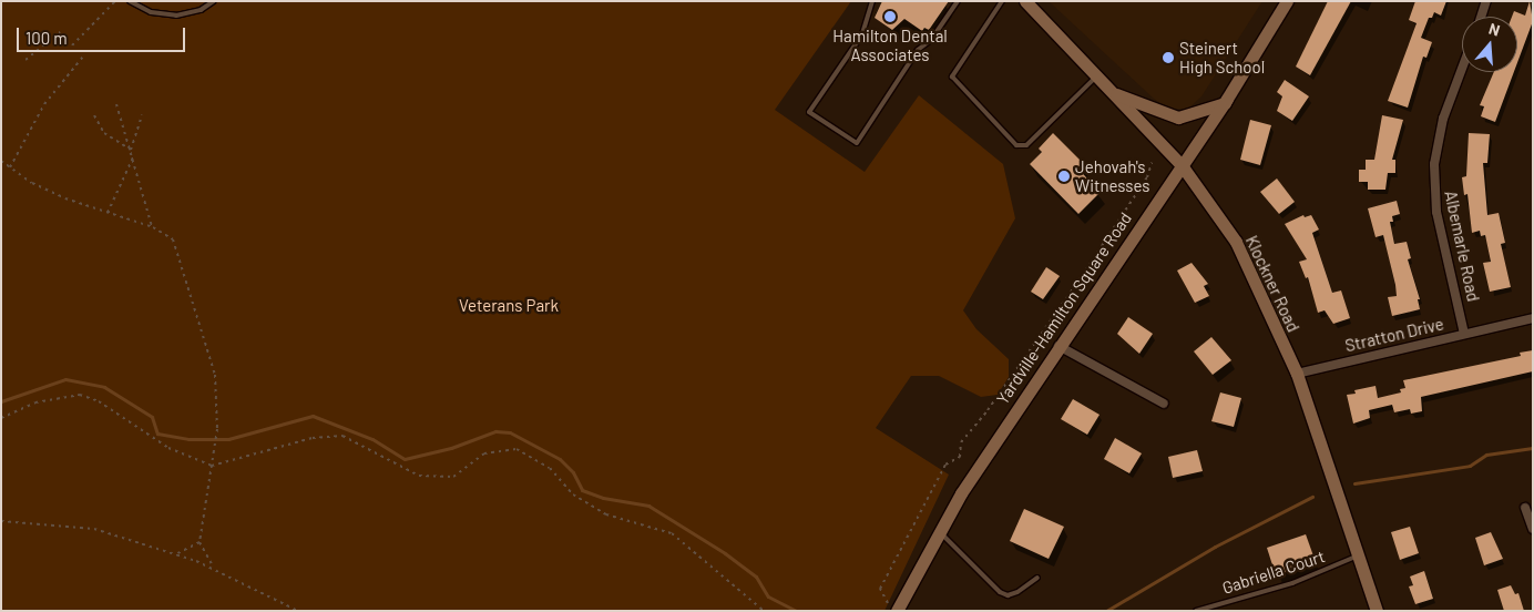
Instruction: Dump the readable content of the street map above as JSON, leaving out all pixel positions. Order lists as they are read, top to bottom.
{
  "streets": {
    "street": [
      "Albemarle Road",
      "Klockner Road",
      "Yardville-Hamilton Square Road",
      "Stratton Drive"
    ],
    "lane": ["Gabriella Court"]
  },
  "crossings": [
    ["Albemarle Road", "Stratton Drive"],
    ["Klockner Road", "Yardville-Hamilton Square Road"],
    ["Klockner Road", "Stratton Drive"],
    ["Klockner Road", "Gabriella Court"]
  ],
  "parks": ["Veterans Park"],
  "places": ["Hamilton Dental Associates", "Steinert High School", "Jehovah's Witnesses"],
  "scale_bar": "100 m",
  "north": "top"
}
